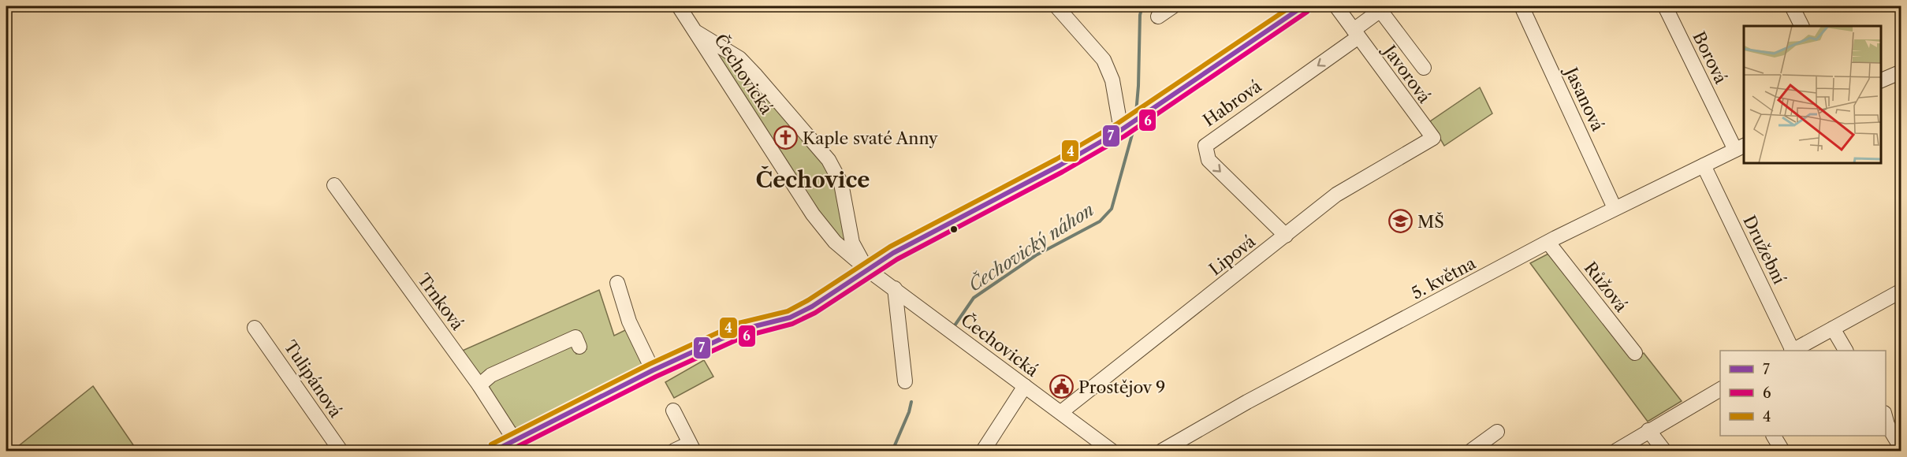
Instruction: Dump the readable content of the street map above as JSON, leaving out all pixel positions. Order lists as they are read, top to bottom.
{
  "streets": {
    "street": [
      "Borová",
      "Čechovická",
      "Javorová",
      "Jasanová",
      "Habrová",
      "Družební",
      "Lipová",
      "5. května",
      "Růžová",
      "Trnková",
      "Tulipánová"
    ]
  },
  "crossings": [
    ["Borová", "5. května"],
    ["Čechovická", "Lipová"],
    ["Javorová", "Habrová"],
    ["Javorová", "Lipová"],
    ["Jasanová", "5. května"],
    ["Habrová", "Lipová"],
    ["Družební", "5. května"],
    ["5. května", "Růžová"]
  ],
  "districts": ["Čechovice"],
  "water": ["Čechovický náhon"],
  "places": {
    "church": ["Kaple svaté Anny"],
    "school or university": ["MŠ"],
    "public building": ["Prostějov 9"]
  },
  "lines": ["transit line 7", "transit line 4", "transit line 6"],
  "legend": ["7", "6", "4"]
}
